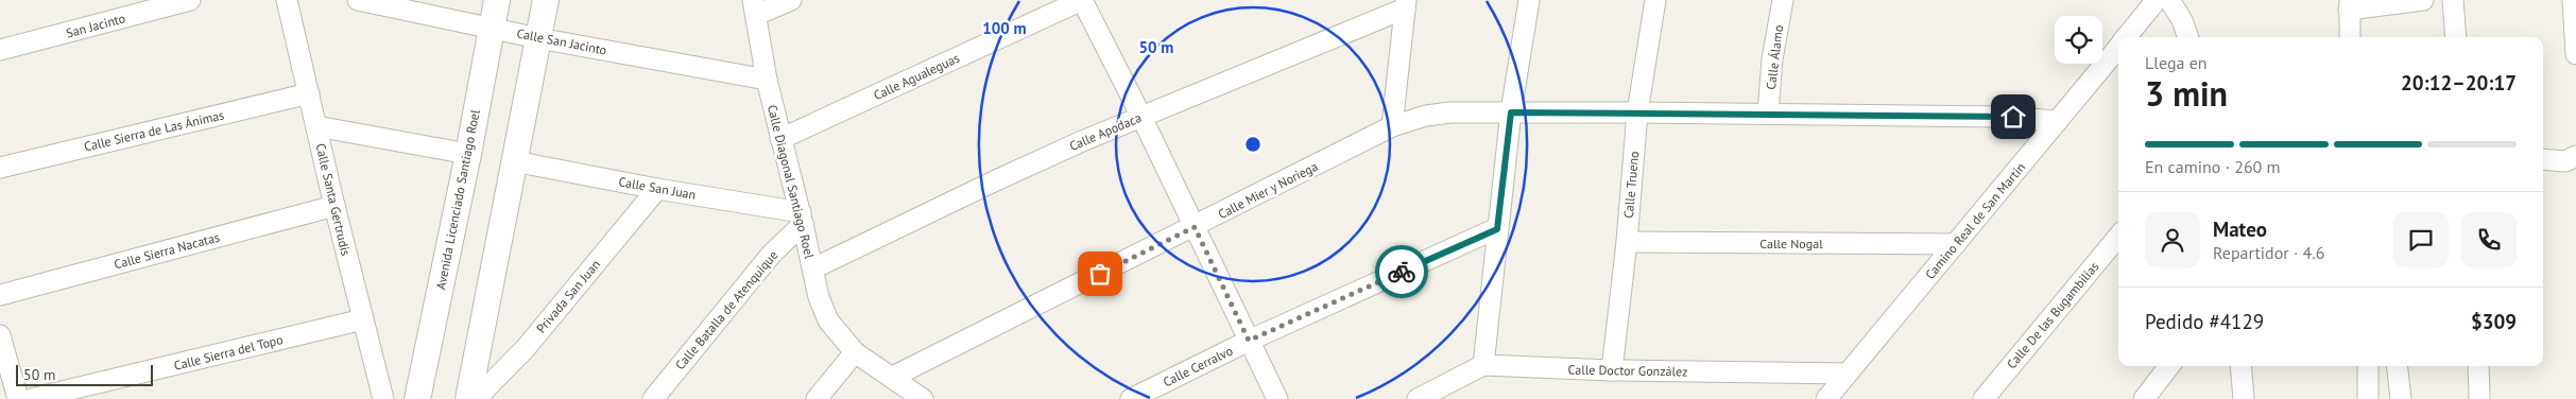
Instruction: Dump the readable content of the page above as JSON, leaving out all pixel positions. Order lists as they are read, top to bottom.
{
  "streets": {
    "street": [
      "San Jacinto",
      "Calle San Jacinto",
      "Calle Álamo",
      "Calle Agualeguas",
      "Calle Sierra de Las Ánimas",
      "Calle Apodaca",
      "Calle Diagonal Santiago Roel",
      "Calle Trueno",
      "Calle San Juan",
      "Calle Mier y Noriega",
      "Calle Santa Gertrudis",
      "Avenida Licenciado Santiago Roel",
      "Camino Real de San Martin",
      "Calle Nogal",
      "Calle Sierra Nacatas",
      "Privada San Juan",
      "Calle Batalla de Atenquique",
      "Calle De las Bugambilias",
      "Calle Sierra del Topo",
      "Calle Cerralvo",
      "Calle Doctor González"
    ]
  },
  "crossings": [
    ["Calle San Jacinto", "Calle Diagonal Santiago Roel"],
    ["Calle San Jacinto", "Avenida Licenciado Santiago Roel"],
    ["Calle Álamo", "Calle Mier y Noriega"],
    ["Calle Agualeguas", "Calle Diagonal Santiago Roel"],
    ["Calle Sierra de Las Ánimas", "Calle Santa Gertrudis"],
    ["Calle Apodaca", "Calle Diagonal Santiago Roel"],
    ["Calle Diagonal Santiago Roel", "Calle San Juan"],
    ["Calle Diagonal Santiago Roel", "Calle Mier y Noriega"],
    ["Calle Diagonal Santiago Roel", "Calle Batalla de Atenquique"],
    ["Calle Trueno", "Calle Mier y Noriega"],
    ["Calle Trueno", "Calle Nogal"],
    ["Calle Trueno", "Calle Doctor González"],
    ["Calle San Juan", "Privada San Juan"],
    ["Calle San Juan", "Calle Batalla de Atenquique"],
    ["Calle Mier y Noriega", "Camino Real de San Martin"],
    ["Calle Santa Gertrudis", "Calle Sierra Nacatas"],
    ["Calle Santa Gertrudis", "Calle Sierra del Topo"],
    ["Camino Real de San Martin", "Calle Nogal"],
    ["Camino Real de San Martin", "Calle Doctor González"]
  ],
  "scale_bar": "50 m",
  "page": {
    "heading": ["3 min", "Llega en", "20:12–20:17"],
    "panel": [
      "Mateo",
      "Repartidor · 4.6",
      "Pedido #4129",
      "$309"
    ],
    "bar": "En camino · 260 m",
    "scale": "50 m"
  },
  "rings": ["100 m", "50 m"]
}
